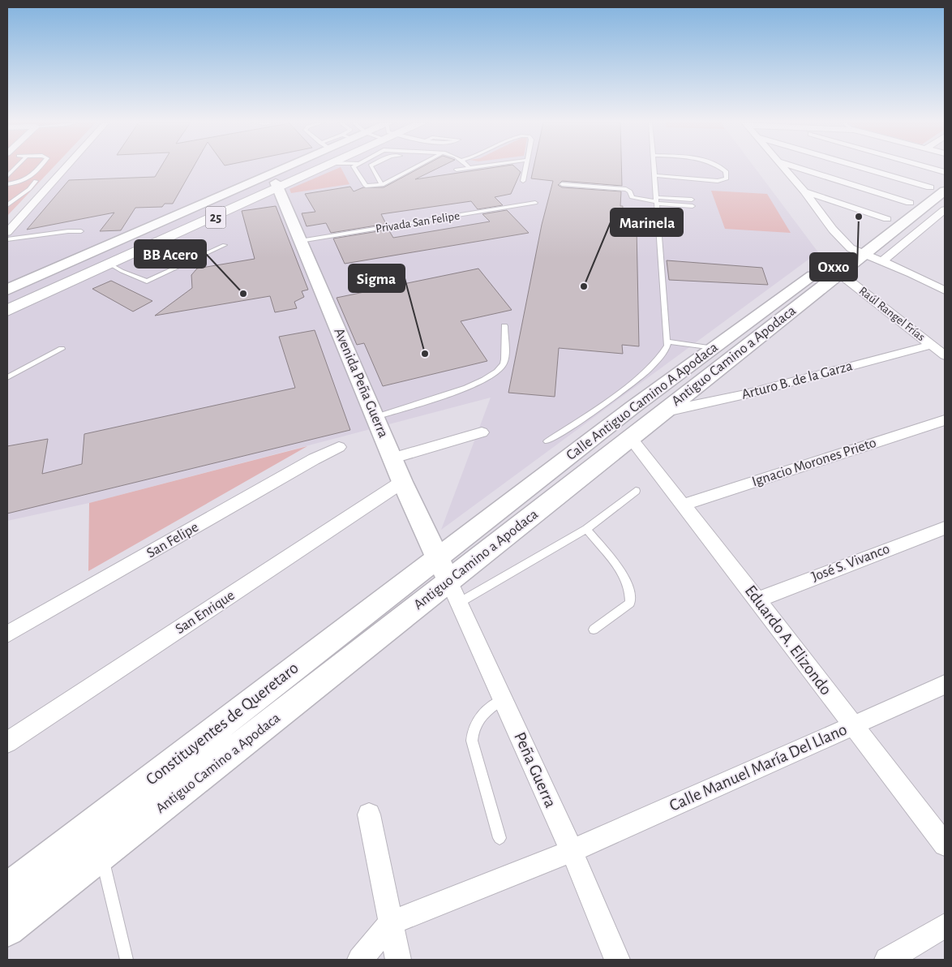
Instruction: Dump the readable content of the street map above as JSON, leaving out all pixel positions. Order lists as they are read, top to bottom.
{
  "streets": {
    "main road": ["25"],
    "street": [
      "Raúl Rangel Frías",
      "Antiguo Camino a Apodaca",
      "Arturo B. de la Garza",
      "Avenida Peña Guerra",
      "Calle Antiguo Camino A Apodaca",
      "Ignacio Morones Prieto",
      "San Felipe",
      "José S. Vivanco",
      "San Enrique",
      "Eduardo A. Elizondo",
      "Constituyentes de Queretaro",
      "Calle Manuel María Del Llano",
      "Peña Guerra"
    ],
    "lane": ["Privada San Felipe"]
  },
  "crossings": [
    ["25", "Avenida Peña Guerra"],
    ["Privada San Felipe", "Avenida Peña Guerra"],
    ["Raúl Rangel Frías", "Antiguo Camino a Apodaca"],
    ["Raúl Rangel Frías", "Arturo B. de la Garza"],
    ["Antiguo Camino a Apodaca", "Arturo B. de la Garza"],
    ["Antiguo Camino a Apodaca", "Avenida Peña Guerra"],
    ["Antiguo Camino a Apodaca", "Calle Antiguo Camino A Apodaca"],
    ["Antiguo Camino a Apodaca", "Eduardo A. Elizondo"],
    ["Antiguo Camino a Apodaca", "Constituyentes de Queretaro"],
    ["Antiguo Camino a Apodaca", "Peña Guerra"],
    ["Avenida Peña Guerra", "Calle Antiguo Camino A Apodaca"],
    ["Avenida Peña Guerra", "San Enrique"],
    ["Avenida Peña Guerra", "Constituyentes de Queretaro"],
    ["Avenida Peña Guerra", "Peña Guerra"],
    ["Calle Antiguo Camino A Apodaca", "Constituyentes de Queretaro"],
    ["Calle Antiguo Camino A Apodaca", "Peña Guerra"],
    ["Ignacio Morones Prieto", "Eduardo A. Elizondo"],
    ["José S. Vivanco", "Eduardo A. Elizondo"],
    ["Eduardo A. Elizondo", "Calle Manuel María Del Llano"],
    ["Constituyentes de Queretaro", "Peña Guerra"],
    ["Calle Manuel María Del Llano", "Peña Guerra"]
  ],
  "places": [
    "Oxxo",
    "Marinela",
    "BB Acero",
    "Sigma"
  ]
}
